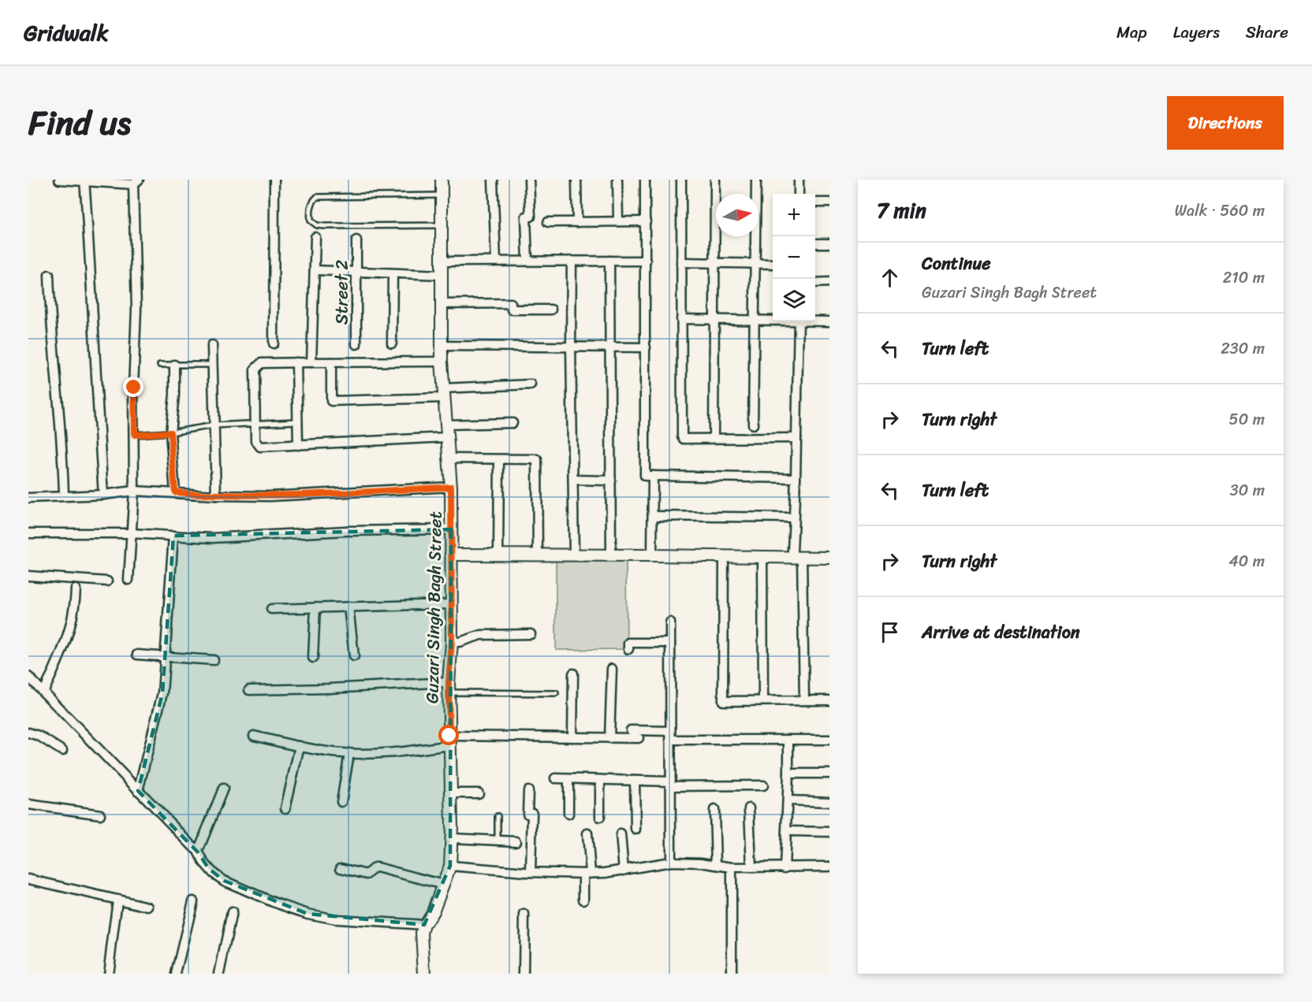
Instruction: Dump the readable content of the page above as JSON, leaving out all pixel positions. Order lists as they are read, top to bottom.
{
  "streets": {
    "street": ["Street 2", "Guzari Singh Bagh Street"]
  },
  "north": "right",
  "page": {
    "header": "Gridwalk",
    "nav": ["Map", "Layers", "Share"],
    "title": "Find us",
    "buttons": "Directions",
    "heading": ["7 min", "Walk · 560 m"],
    "map_buttons": ["+", "−"],
    "list": [
      ["Continue", "Guzari Singh Bagh Street", "210 m"],
      ["Turn left", "230 m"],
      ["Turn right", "50 m"],
      ["Turn left", "30 m"],
      ["Turn right", "40 m"],
      "Arrive at destination"
    ]
  }
}
